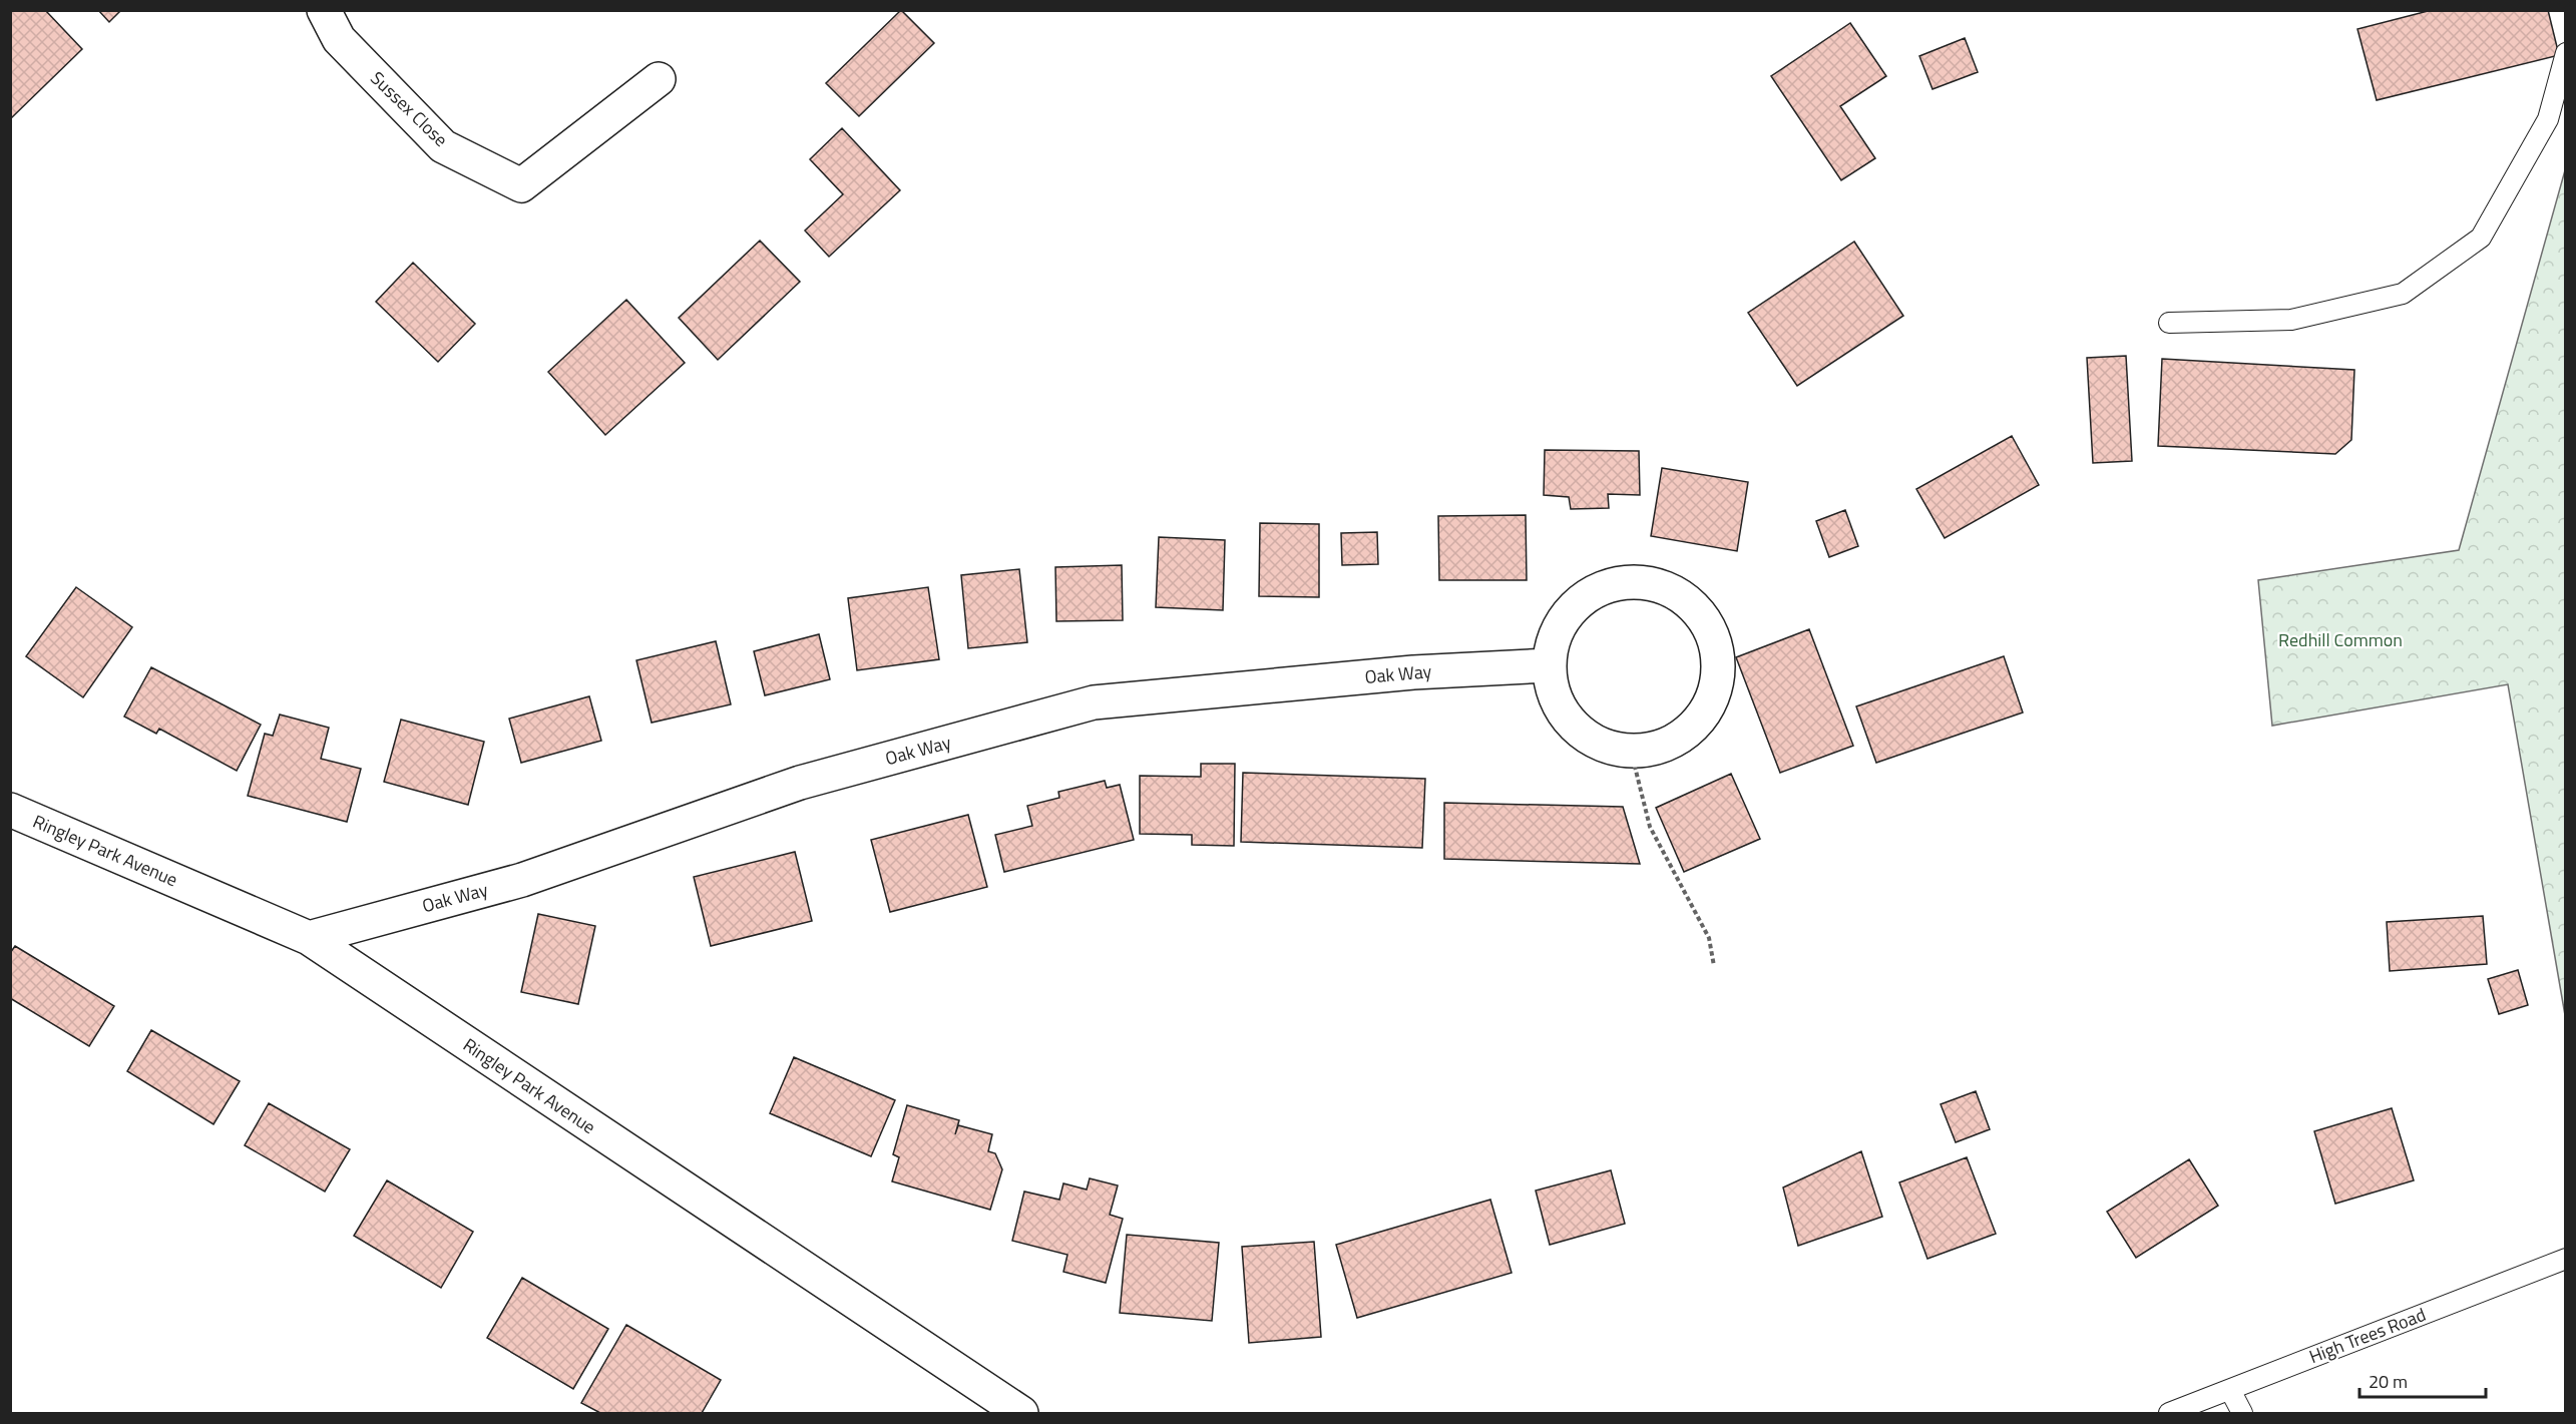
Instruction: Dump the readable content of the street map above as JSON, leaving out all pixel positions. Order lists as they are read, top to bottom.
{
  "streets": {
    "street": ["Sussex Close", "Oak Way", "Ringley Park Avenue"],
    "lane": ["High Trees Road"]
  },
  "crossings": [
    ["Oak Way", "Ringley Park Avenue"]
  ],
  "parks": ["Redhill Common"],
  "scale_bar": "20 m"
}
